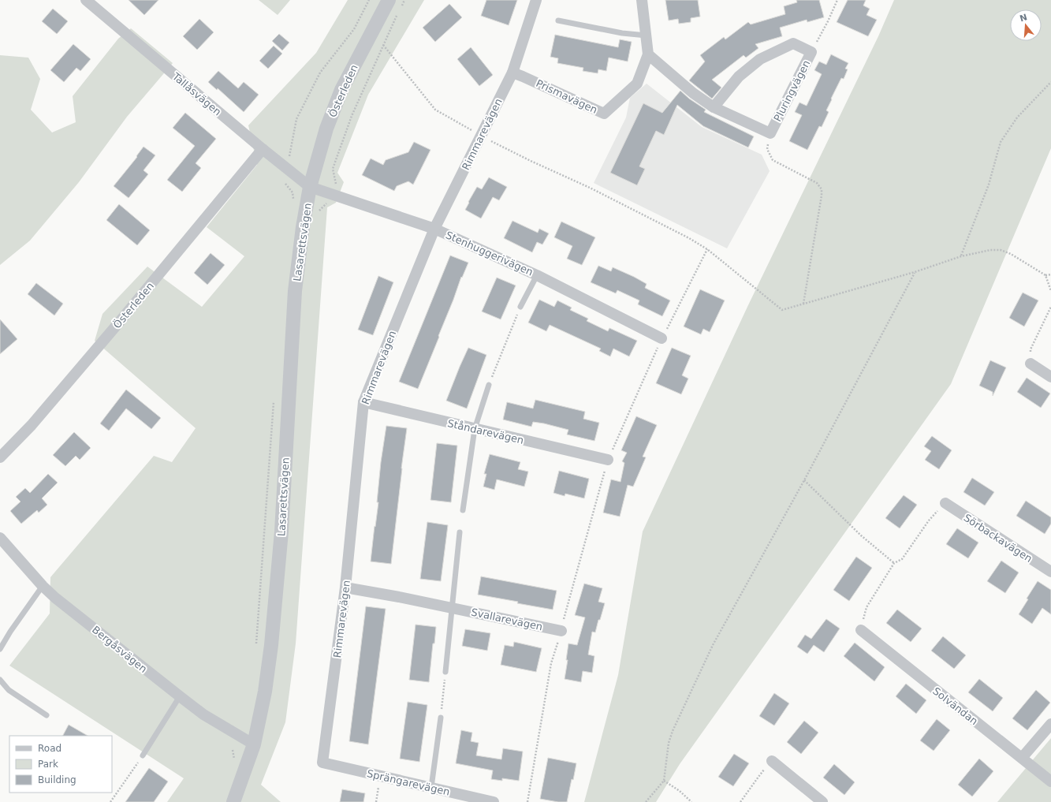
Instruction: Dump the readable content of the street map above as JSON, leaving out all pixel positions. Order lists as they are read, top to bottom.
{
  "streets": {
    "street": [
      "Österleden",
      "Pluringvägen",
      "Tallåsvägen",
      "Prismavägen",
      "Rimmarevägen",
      "Lasarettsvägen",
      "Stenhuggerivägen",
      "Ståndarevägen",
      "Sörbackavägen",
      "Svallarevägen",
      "Bergåsvägen",
      "Solvändan",
      "Sprängarevägen"
    ]
  },
  "crossings": [
    ["Österleden", "Tallåsvägen"],
    ["Österleden", "Lasarettsvägen"],
    ["Österleden", "Stenhuggerivägen"],
    ["Pluringvägen", "Prismavägen"],
    ["Tallåsvägen", "Lasarettsvägen"],
    ["Tallåsvägen", "Stenhuggerivägen"],
    ["Prismavägen", "Rimmarevägen"],
    ["Rimmarevägen", "Stenhuggerivägen"],
    ["Rimmarevägen", "Ståndarevägen"],
    ["Rimmarevägen", "Svallarevägen"],
    ["Rimmarevägen", "Sprängarevägen"],
    ["Lasarettsvägen", "Stenhuggerivägen"],
    ["Lasarettsvägen", "Bergåsvägen"]
  ],
  "legend": ["Road", "Park", "Building"],
  "north": "top"
}
